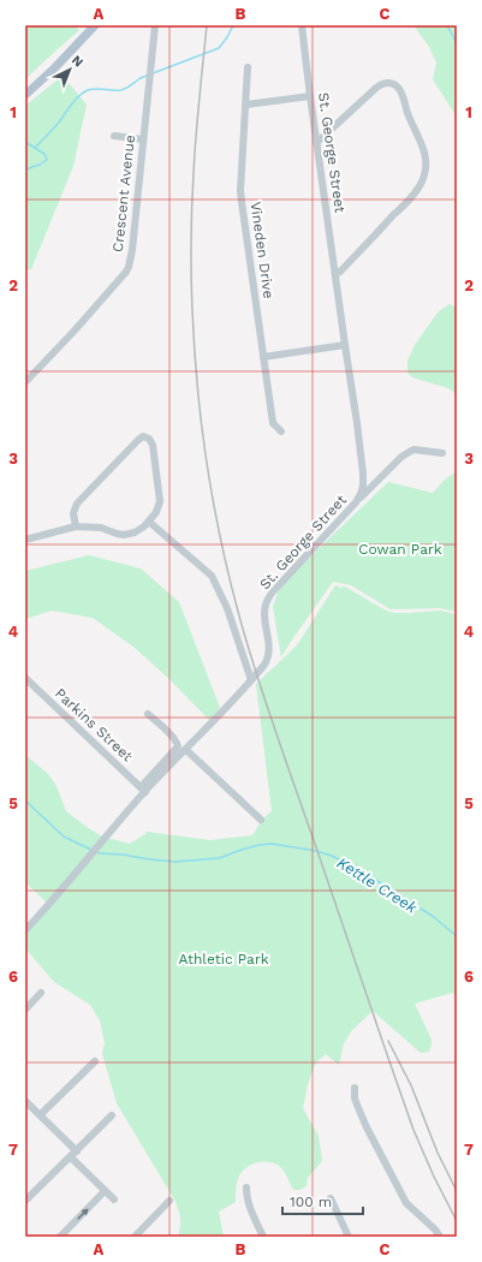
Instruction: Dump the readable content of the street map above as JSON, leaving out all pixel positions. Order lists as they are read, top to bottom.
{
  "streets": {
    "street": [
      "St. George Street",
      "Crescent Avenue",
      "Vineden Drive",
      "Parkins Street"
    ]
  },
  "crossings": [
    ["St. George Street", "Parkins Street"]
  ],
  "water": ["Kettle Creek"],
  "parks": ["Cowan Park", "Athletic Park"],
  "scale_bar": "100 m",
  "north": "top right",
  "grid": {
    "columns": ["A", "B", "C"],
    "rows": [
      "1",
      "2",
      "3",
      "4",
      "5",
      "6",
      "7"
    ]
  }
}
